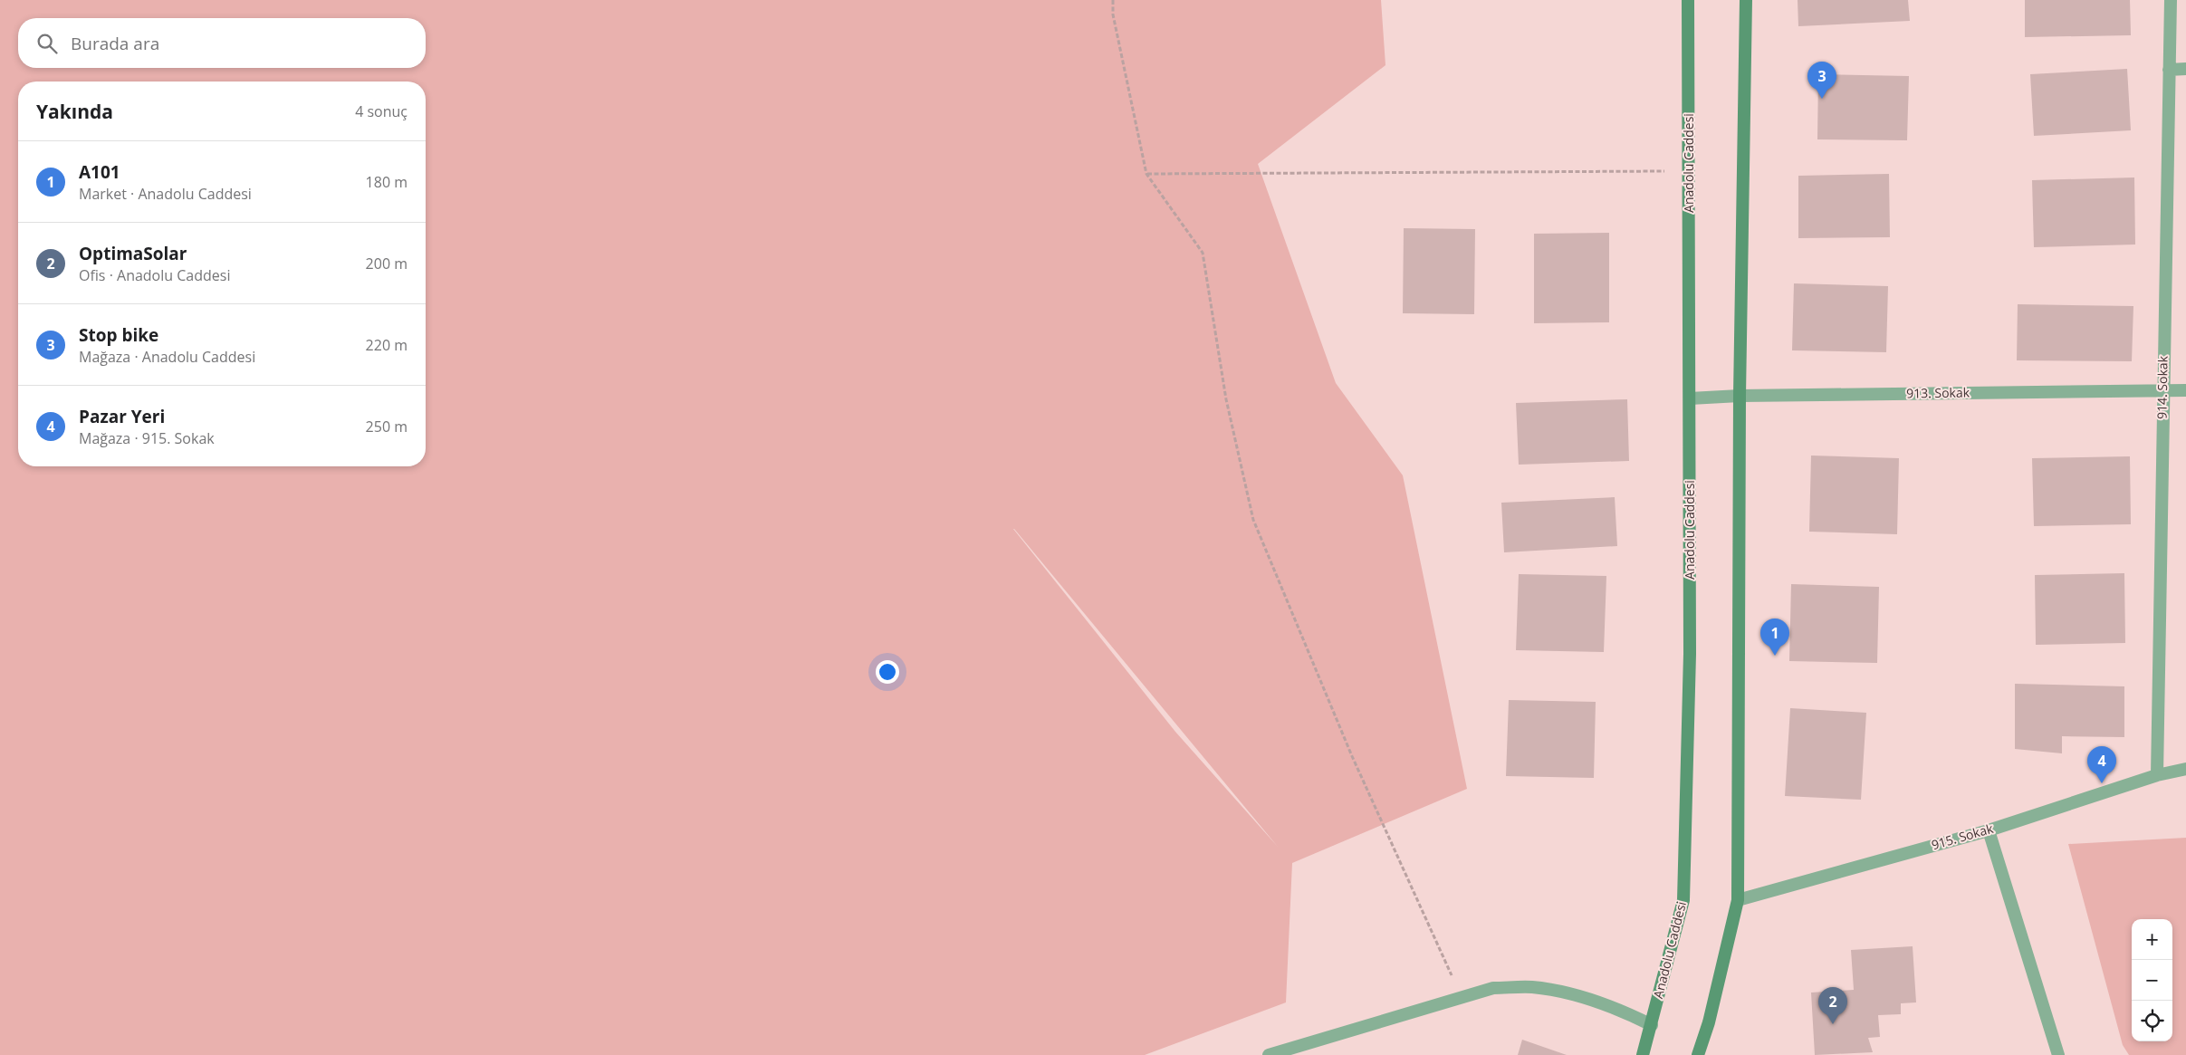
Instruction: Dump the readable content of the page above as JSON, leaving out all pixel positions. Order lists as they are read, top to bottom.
{
  "streets": {
    "main road": ["Anadolu Caddesi"],
    "street": ["914. Sokak", "913. Sokak", "915. Sokak"]
  },
  "crossings": [
    ["Anadolu Caddesi", "913. Sokak"],
    ["914. Sokak", "913. Sokak"],
    ["914. Sokak", "915. Sokak"]
  ],
  "page": {
    "search": "Burada ara",
    "pins": [
      "3",
      "1",
      "4",
      "2"
    ],
    "heading": ["Yakında", "4 sonuç"],
    "list": [
      {
        "mark": "1",
        "name": "A101",
        "note": "Market · Anadolu Caddesi",
        "value": "180 m"
      },
      {
        "mark": "2",
        "name": "OptimaSolar",
        "note": "Ofis · Anadolu Caddesi",
        "value": "200 m"
      },
      {
        "mark": "3",
        "name": "Stop bike",
        "note": "Mağaza · Anadolu Caddesi",
        "value": "220 m"
      },
      {
        "mark": "4",
        "name": "Pazar Yeri",
        "note": "Mağaza · 915. Sokak",
        "value": "250 m"
      }
    ],
    "map_buttons": ["+", "−"]
  }
}
